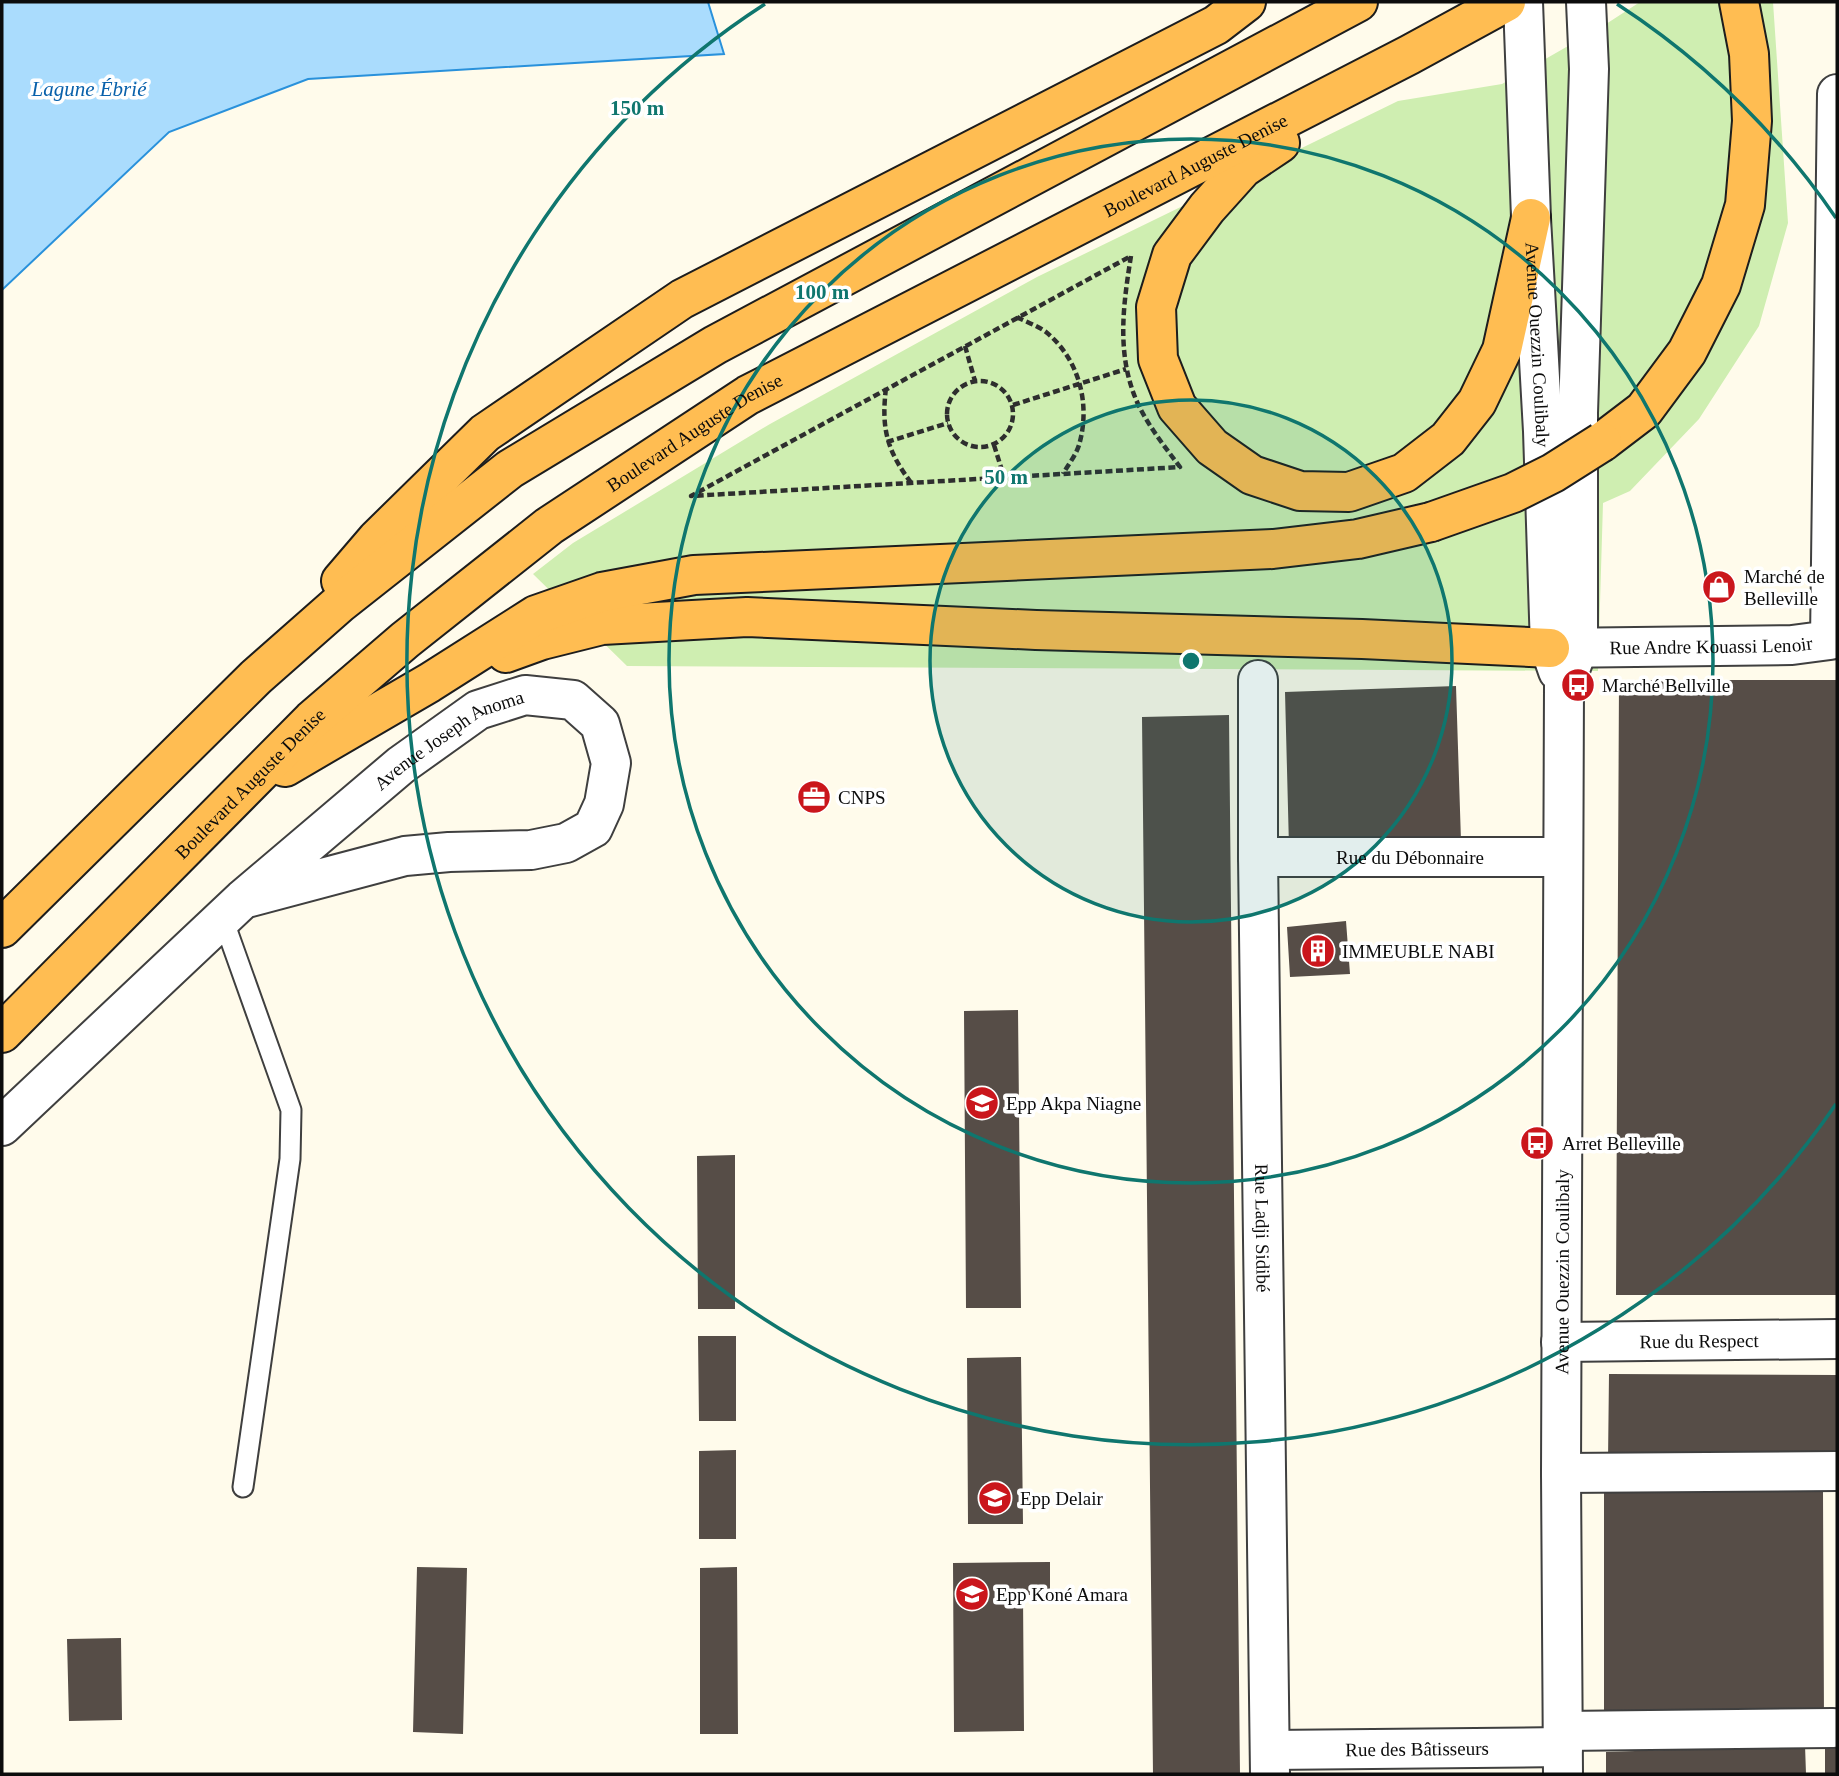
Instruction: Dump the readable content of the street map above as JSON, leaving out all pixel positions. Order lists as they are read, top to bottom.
{
  "streets": {
    "highway": ["Boulevard Auguste Denise"],
    "street": [
      "Avenue Ouezzin Coulibaly",
      "Rue Andre Kouassi Lenoir",
      "Avenue Joseph Anoma",
      "Rue du Débonnaire",
      "Rue Ladji Sidibé",
      "Rue du Respect",
      "Rue des Bâtisseurs"
    ]
  },
  "crossings": [
    ["Avenue Ouezzin Coulibaly", "Rue Andre Kouassi Lenoir"],
    ["Avenue Ouezzin Coulibaly", "Rue du Débonnaire"],
    ["Avenue Ouezzin Coulibaly", "Rue du Respect"],
    ["Avenue Ouezzin Coulibaly", "Rue des Bâtisseurs"],
    ["Rue du Débonnaire", "Rue Ladji Sidibé"],
    ["Rue Ladji Sidibé", "Rue des Bâtisseurs"]
  ],
  "water": ["Lagune Ébrié"],
  "places": {
    "shop": ["Marché de Belleville"],
    "bus stop": ["Marché Bellville", "Arret Belleville"],
    "office": ["CNPS"],
    "building": ["IMMEUBLE NABI"],
    "school or university": ["Epp Akpa Niagne", "Epp Delair", "Epp Koné Amara"]
  },
  "rings": ["150 m", "100 m", "50 m"]
}
